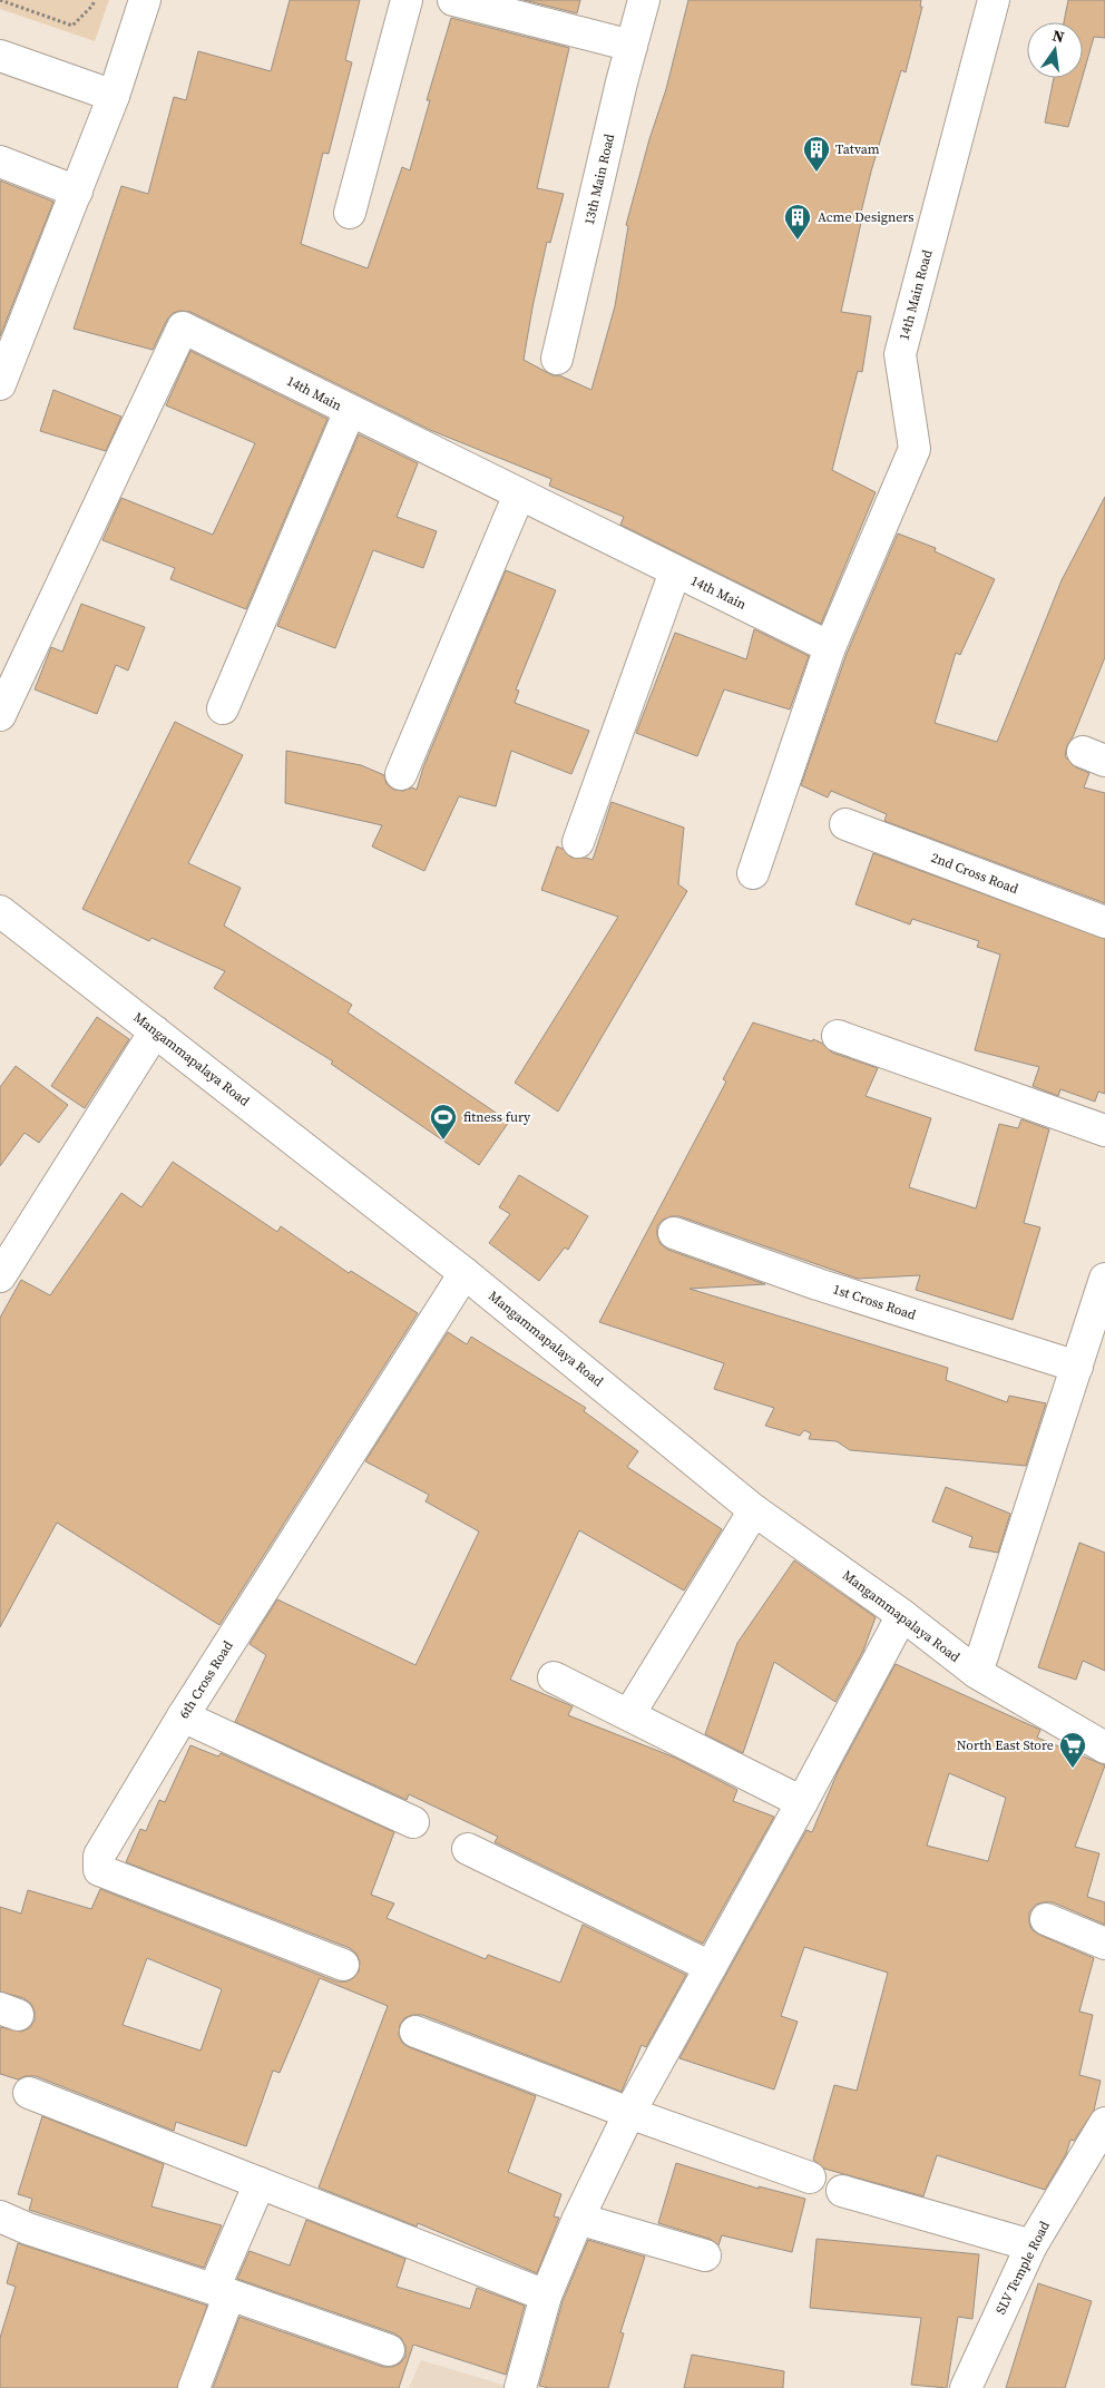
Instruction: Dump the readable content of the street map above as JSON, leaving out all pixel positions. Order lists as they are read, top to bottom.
{
  "streets": {
    "street": [
      "13th Main Road",
      "14th Main Road",
      "14th Main",
      "2nd Cross Road",
      "Mangammapalaya Road",
      "1st Cross Road",
      "6th Cross Road",
      "SLV Temple Road"
    ]
  },
  "crossings": [
    ["14th Main Road", "14th Main"],
    ["Mangammapalaya Road", "6th Cross Road"]
  ],
  "places": {
    "building": ["Tatvam", "Acme Designers"],
    "sports": ["fitness fury"],
    "supermarket": ["North East Store"]
  },
  "north": "top"
}
